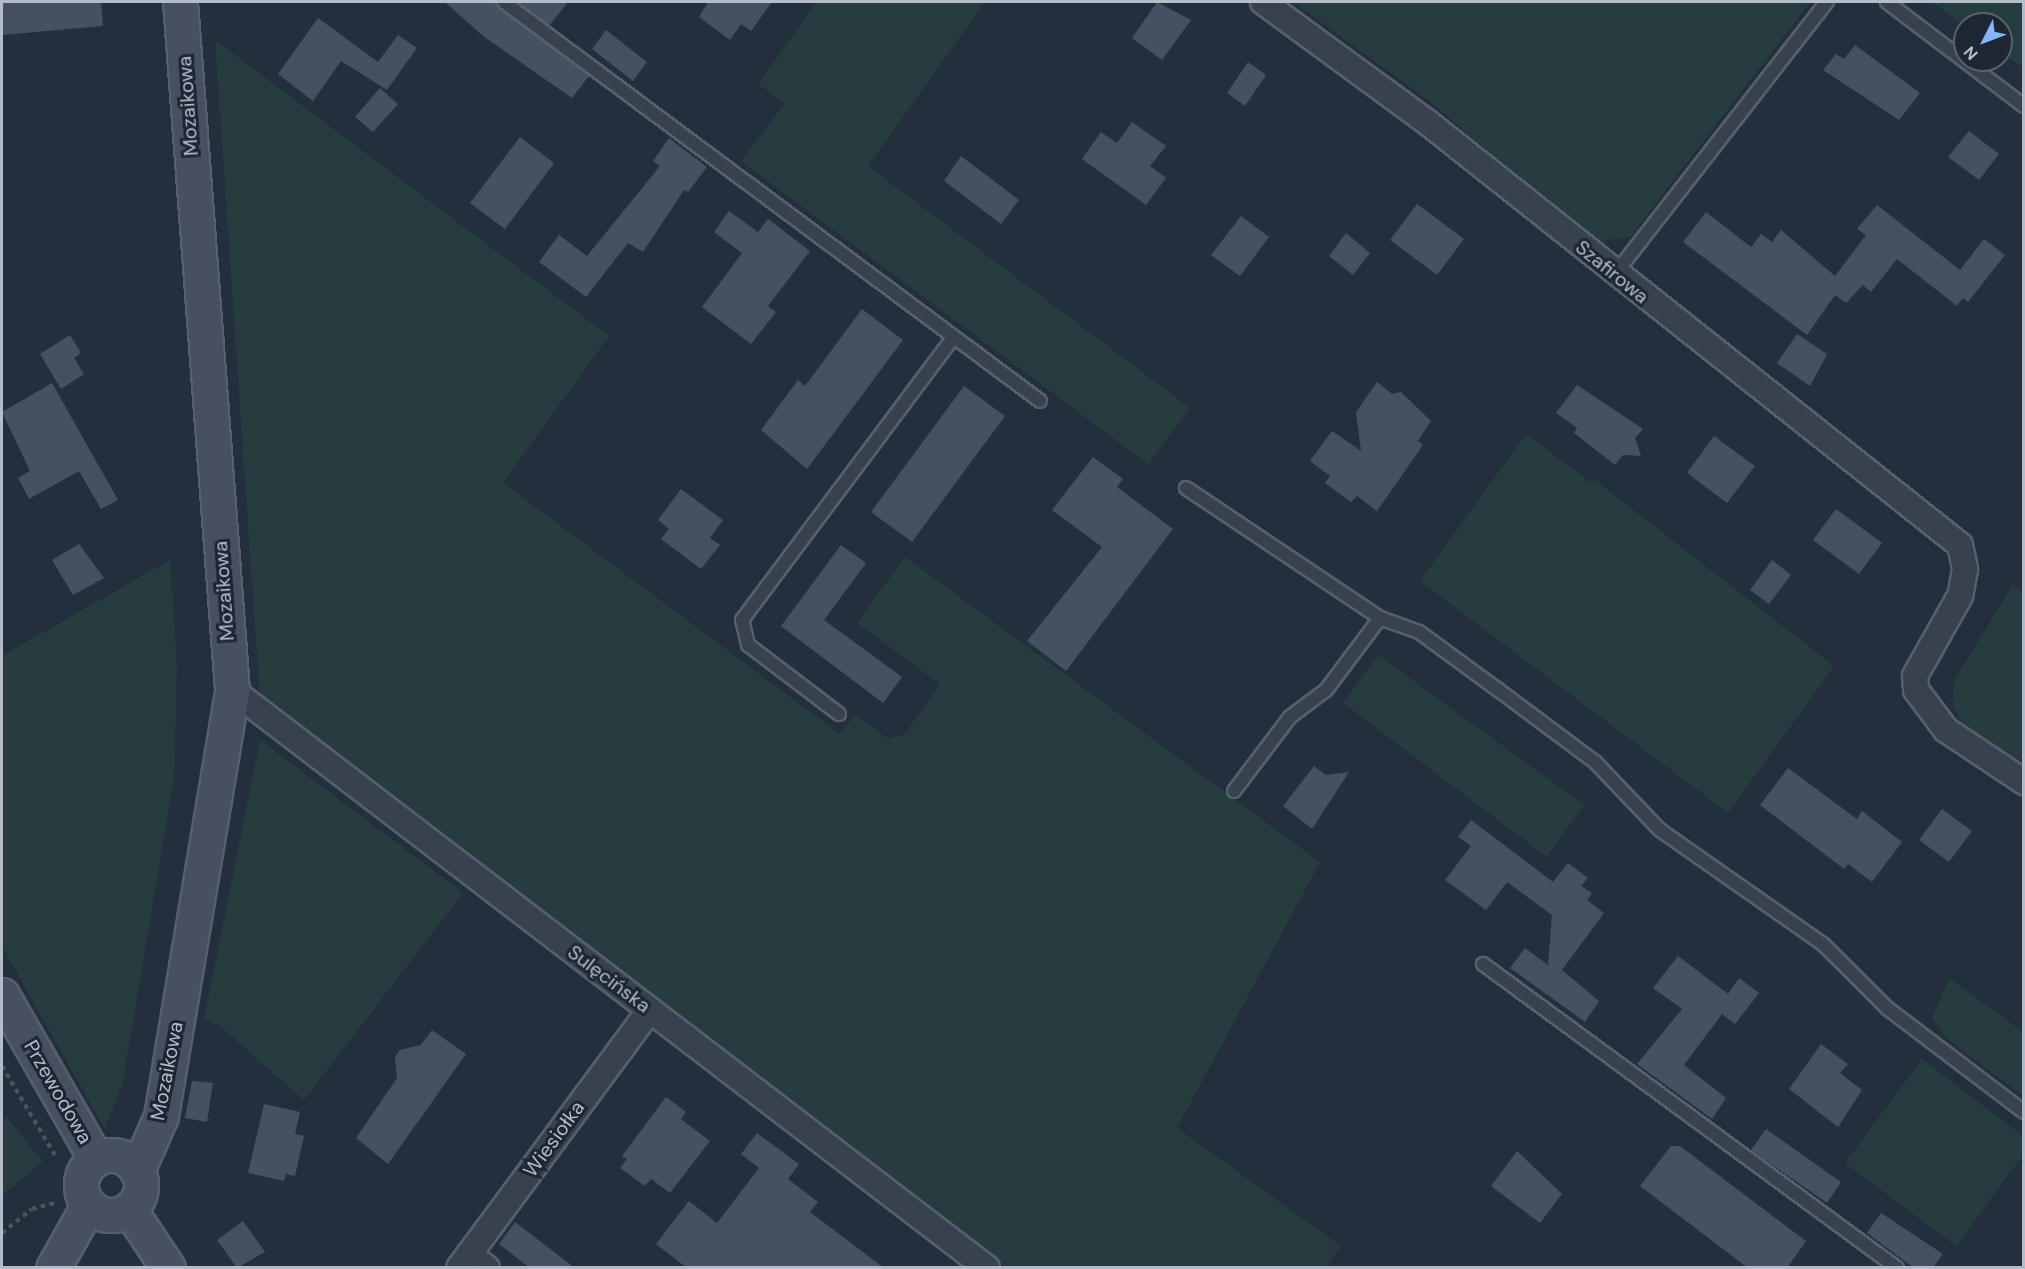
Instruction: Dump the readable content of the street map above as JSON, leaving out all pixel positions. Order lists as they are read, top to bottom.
{
  "streets": {
    "street": [
      "Mozaikowa",
      "Szafirowa",
      "Sulęcińska",
      "Przewodowa",
      "Wiesiołka"
    ]
  },
  "crossings": [
    ["Mozaikowa", "Sulęcińska"],
    ["Mozaikowa", "Przewodowa"],
    ["Sulęcińska", "Wiesiołka"]
  ],
  "north": "bottom left"
}
